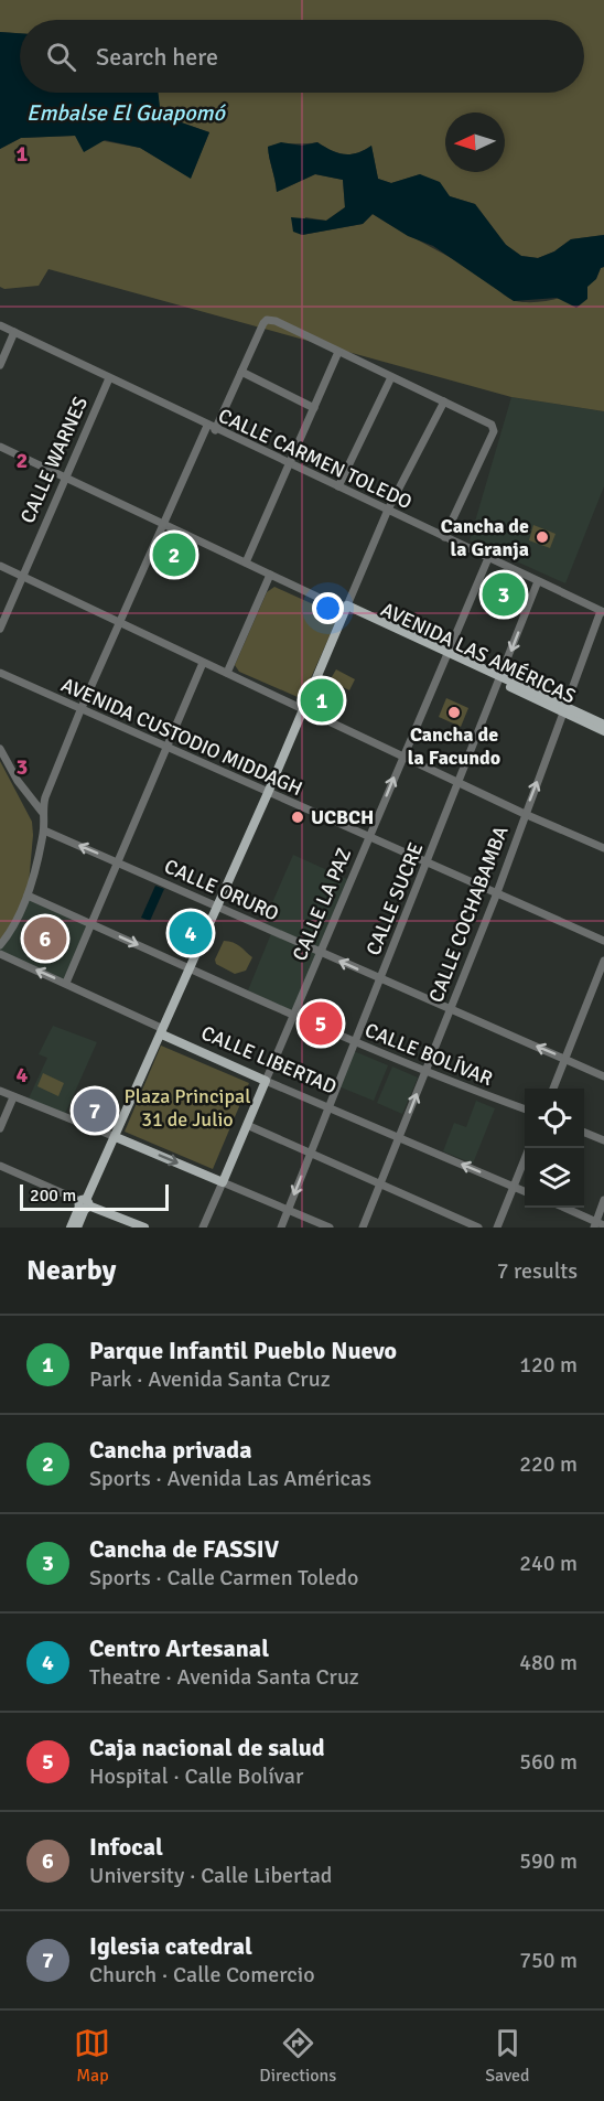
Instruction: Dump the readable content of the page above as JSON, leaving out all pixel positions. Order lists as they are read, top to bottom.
{
  "streets": {
    "main road": ["AVENIDA LAS AMÉRICAS", "CALLE LA PAZ", "CALLE LIBERTAD"],
    "street": [
      "CALLE CARMEN TOLEDO",
      "CALLE WARNES",
      "AVENIDA CUSTODIO MIDDAGH",
      "CALLE ORURO",
      "CALLE SUCRE",
      "CALLE COCHABAMBA",
      "CALLE BOLÍVAR"
    ]
  },
  "crossings": [
    ["CALLE CARMEN TOLEDO", "CALLE WARNES"],
    ["CALLE CARMEN TOLEDO", "CALLE SUCRE"],
    ["CALLE CARMEN TOLEDO", "CALLE LA PAZ"],
    ["CALLE CARMEN TOLEDO", "CALLE COCHABAMBA"],
    ["CALLE WARNES", "AVENIDA LAS AMÉRICAS"],
    ["AVENIDA LAS AMÉRICAS", "CALLE SUCRE"],
    ["AVENIDA LAS AMÉRICAS", "CALLE LA PAZ"],
    ["AVENIDA LAS AMÉRICAS", "CALLE COCHABAMBA"],
    ["AVENIDA CUSTODIO MIDDAGH", "CALLE SUCRE"],
    ["AVENIDA CUSTODIO MIDDAGH", "CALLE LA PAZ"],
    ["AVENIDA CUSTODIO MIDDAGH", "CALLE COCHABAMBA"],
    ["CALLE ORURO", "CALLE SUCRE"],
    ["CALLE ORURO", "CALLE LA PAZ"],
    ["CALLE ORURO", "CALLE COCHABAMBA"],
    ["CALLE SUCRE", "CALLE BOLÍVAR"],
    ["CALLE SUCRE", "CALLE LIBERTAD"],
    ["CALLE LA PAZ", "CALLE BOLÍVAR"],
    ["CALLE LA PAZ", "CALLE LIBERTAD"],
    ["CALLE COCHABAMBA", "CALLE BOLÍVAR"],
    ["CALLE COCHABAMBA", "CALLE LIBERTAD"]
  ],
  "one_way": ["CALLE ORURO"],
  "water": ["Embalse El Guapomó"],
  "parks": ["Plaza Principal 31 de Julio"],
  "places": ["Cancha de la Granja", "Cancha de la Facundo", "UCBCH"],
  "scale_bar": "200 m",
  "north": "left",
  "page": {
    "search": "Search here",
    "pins": [
      "2",
      "3",
      "1",
      "4",
      "6",
      "5",
      "7"
    ],
    "scale": "200 m",
    "heading": ["Nearby", "7 results"],
    "list": [
      {
        "mark": "1",
        "name": "Parque Infantil Pueblo Nuevo",
        "note": "Park · Avenida Santa Cruz",
        "value": "120 m"
      },
      {
        "mark": "2",
        "name": "Cancha privada",
        "note": "Sports · Avenida Las Américas",
        "value": "220 m"
      },
      {
        "mark": "3",
        "name": "Cancha de FASSIV",
        "note": "Sports · Calle Carmen Toledo",
        "value": "240 m"
      },
      {
        "mark": "4",
        "name": "Centro Artesanal",
        "note": "Theatre · Avenida Santa Cruz",
        "value": "480 m"
      },
      {
        "mark": "5",
        "name": "Caja nacional de salud",
        "note": "Hospital · Calle Bolívar",
        "value": "560 m"
      },
      {
        "mark": "6",
        "name": "Infocal",
        "note": "University · Calle Libertad",
        "value": "590 m"
      },
      {
        "mark": "7",
        "name": "Iglesia catedral",
        "note": "Church · Calle Comercio",
        "value": "750 m"
      }
    ],
    "nav": ["Map", "Directions", "Saved"]
  },
  "grid": {
    "rows": [
      "1",
      "2",
      "3",
      "4"
    ]
  }
}
